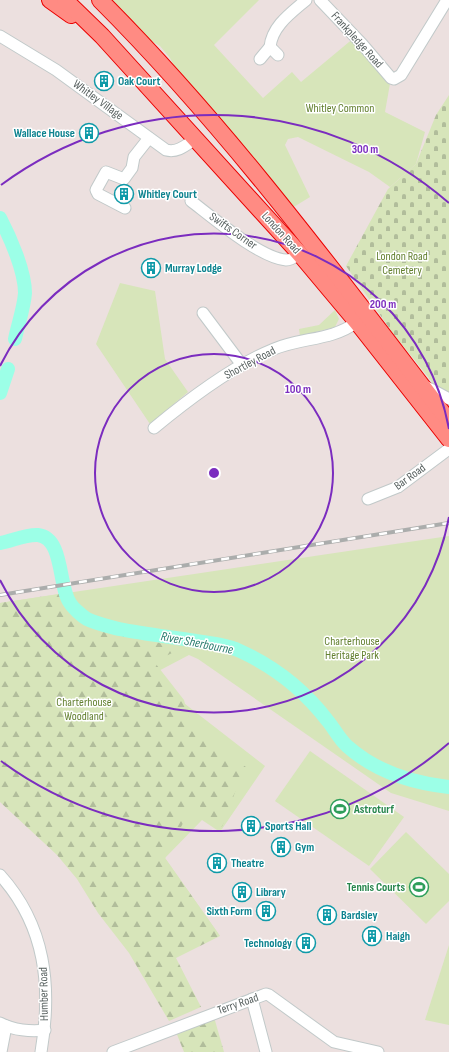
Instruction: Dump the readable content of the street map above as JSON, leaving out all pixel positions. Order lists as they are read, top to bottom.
{
  "streets": {
    "highway": ["London Road"],
    "street": [
      "Frankpledge Road",
      "Whitley Village",
      "Swifts Corner",
      "Shortley Road",
      "Bar Road",
      "Humber Road",
      "Terry Road"
    ]
  },
  "crossings": [
    ["Whitley Village", "London Road"],
    ["Swifts Corner", "London Road"],
    ["London Road", "Shortley Road"]
  ],
  "water": ["River Sherbourne"],
  "parks": [
    "Whitley Common",
    "London Road Cemetery",
    "Charterhouse Heritage Park",
    "Charterhouse Woodland"
  ],
  "places": {
    "building": [
      "Oak Court",
      "Wallace House",
      "Whitley Court",
      "Murray Lodge",
      "Sports Hall",
      "Gym",
      "Theatre",
      "Library",
      "Sixth Form",
      "Bardsley",
      "Haigh",
      "Technology"
    ],
    "sports": ["Astroturf", "Tennis Courts"]
  },
  "rings": ["300 m", "200 m", "100 m"]
}
